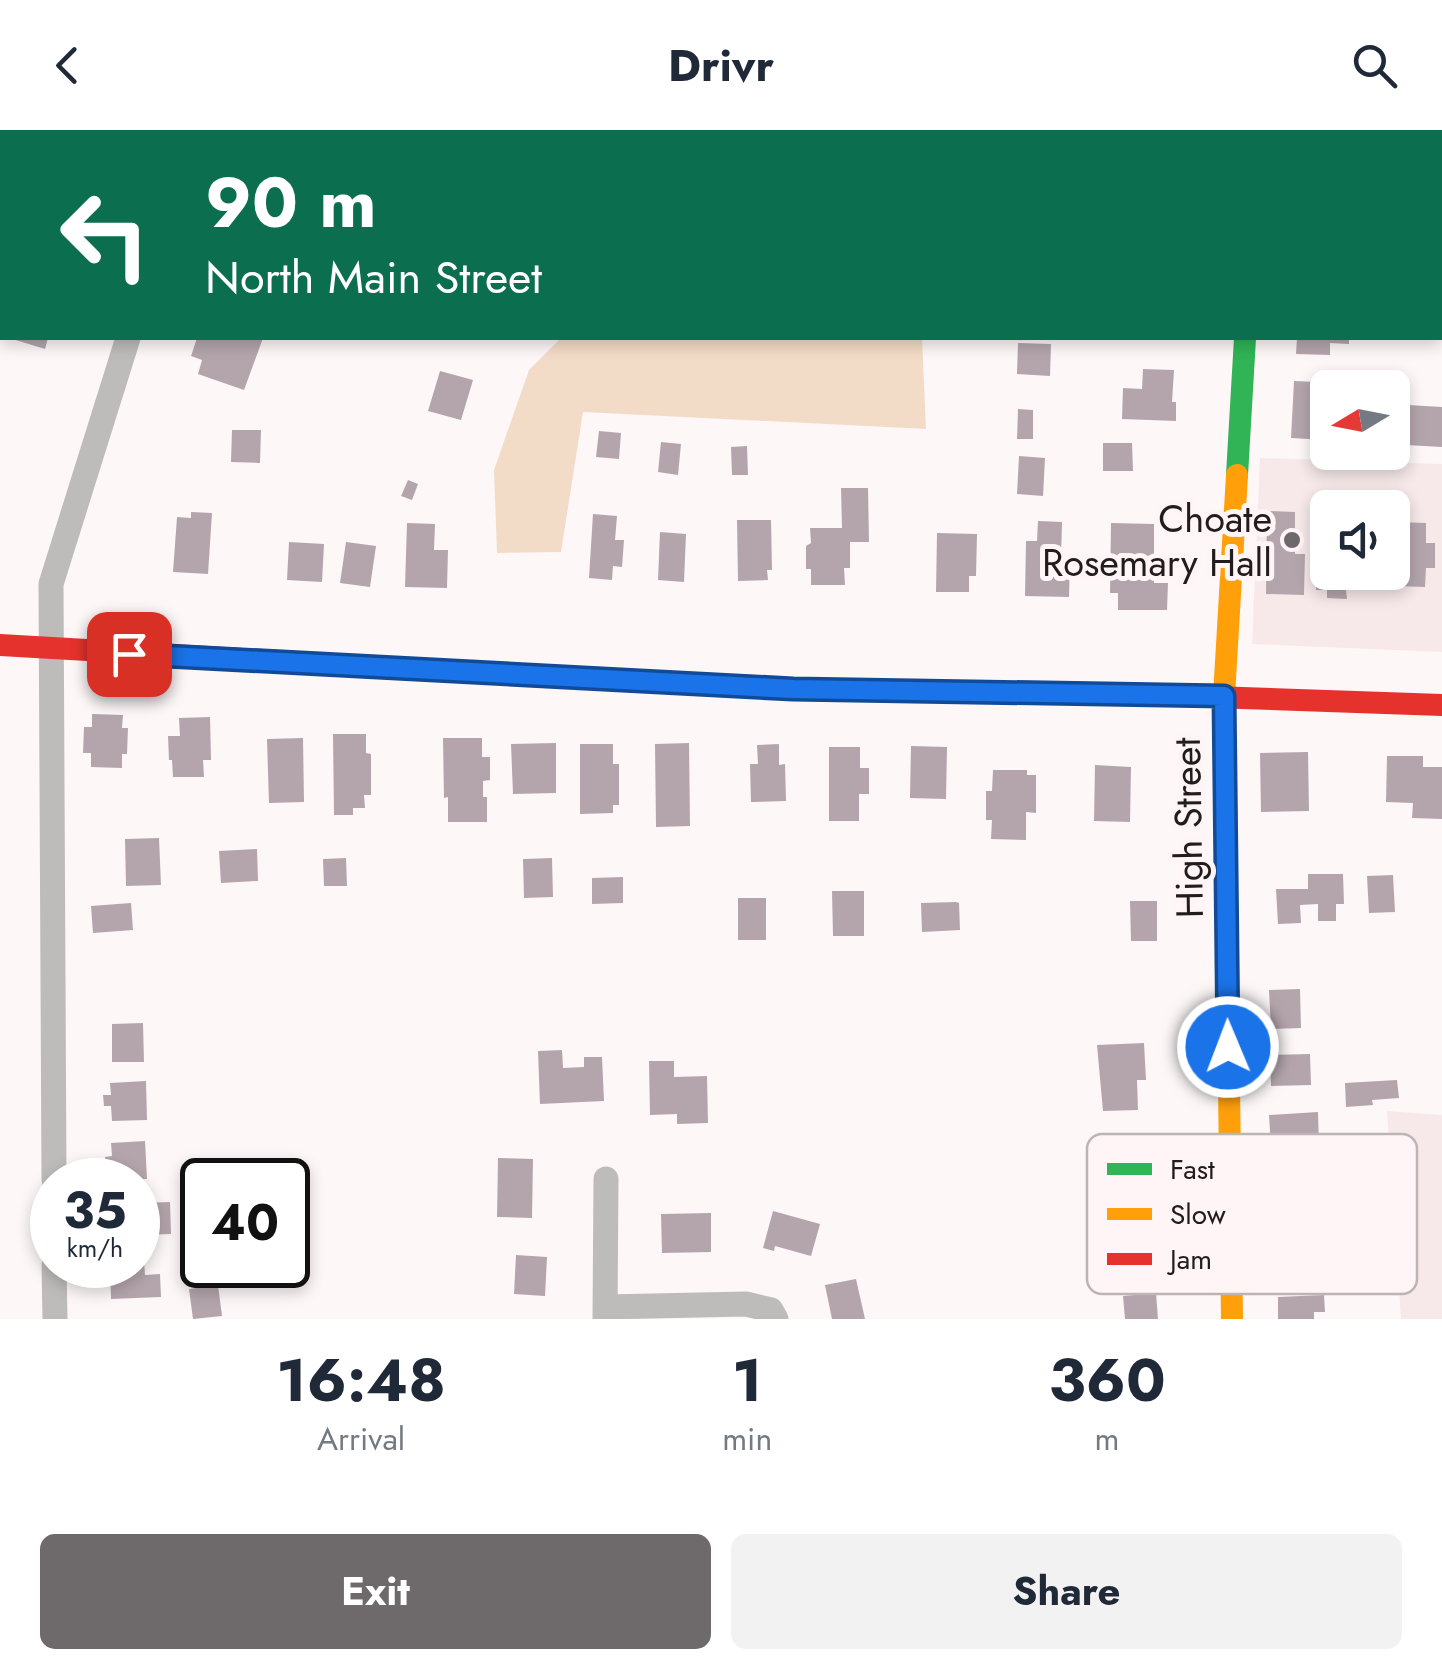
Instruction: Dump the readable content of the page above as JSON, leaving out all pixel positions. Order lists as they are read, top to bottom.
{
  "streets": {
    "street": ["High Street"]
  },
  "places": ["Choate Rosemary Hall"],
  "legend": ["Fast", "Slow", "Jam"],
  "north": "left",
  "page": {
    "header": "Drivr",
    "turn": ["90 m", "North Main Street"],
    "speed": "35 km/h",
    "limit": "40",
    "eta": [
      "16:48",
      "Arrival",
      "1",
      "min",
      "360",
      "m"
    ],
    "buttons": ["Exit", "Share"]
  }
}
